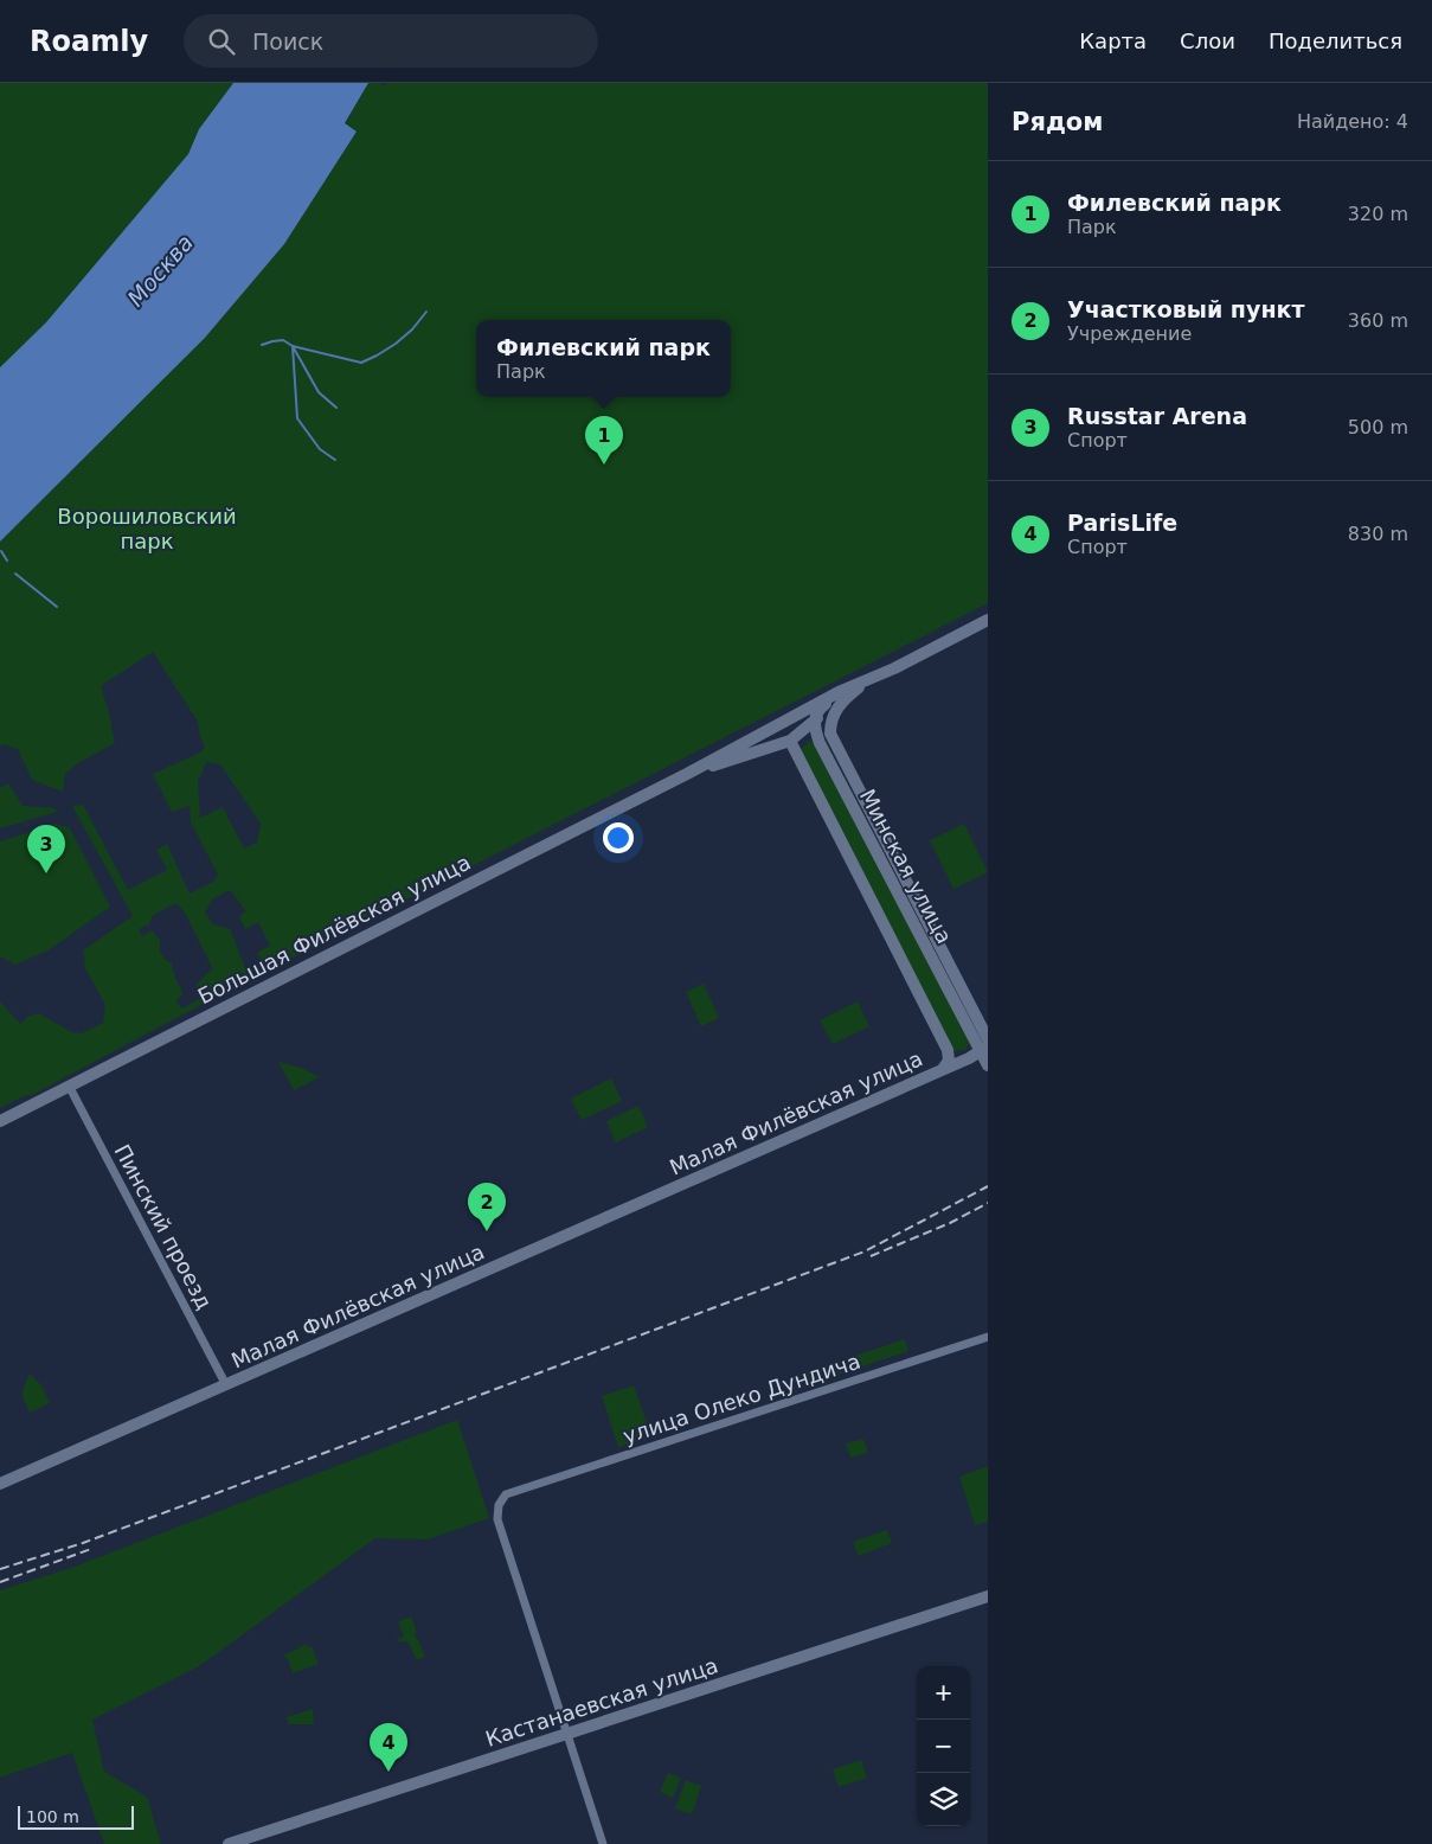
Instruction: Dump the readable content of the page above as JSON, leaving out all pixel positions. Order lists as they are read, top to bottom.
{
  "streets": {
    "street": [
      "Минская улица",
      "Большая Филёвская улица",
      "Малая Филёвская улица",
      "Пинский проезд",
      "улица Олеко Дундича",
      "Кастанаевская улица"
    ]
  },
  "crossings": [
    ["Минская улица", "Большая Филёвская улица"],
    ["Минская улица", "Малая Филёвская улица"],
    ["Большая Филёвская улица", "Пинский проезд"],
    ["Малая Филёвская улица", "Пинский проезд"],
    ["улица Олеко Дундича", "Кастанаевская улица"]
  ],
  "water": ["Москва"],
  "parks": ["Ворошиловский парк"],
  "scale_bar": "100 m",
  "page": {
    "header": "Roamly",
    "search": "Поиск",
    "nav": ["Карта", "Слои", "Поделиться"],
    "heading": ["Рядом", "Найдено: 4"],
    "list": [
      {
        "mark": "1",
        "name": "Филевский парк",
        "note": "Парк",
        "value": "320 m"
      },
      {
        "mark": "2",
        "name": "Участковый пункт",
        "note": "Учреждение",
        "value": "360 m"
      },
      {
        "mark": "3",
        "name": "Russtar Arena",
        "note": "Спорт",
        "value": "500 m"
      },
      {
        "mark": "4",
        "name": "ParisLife",
        "note": "Спорт",
        "value": "830 m"
      }
    ],
    "popup": ["Филевский парк", "Парк"],
    "pins": [
      "1",
      "3",
      "2",
      "4"
    ],
    "map_buttons": ["+", "−"],
    "scale": "100 m"
  }
}
